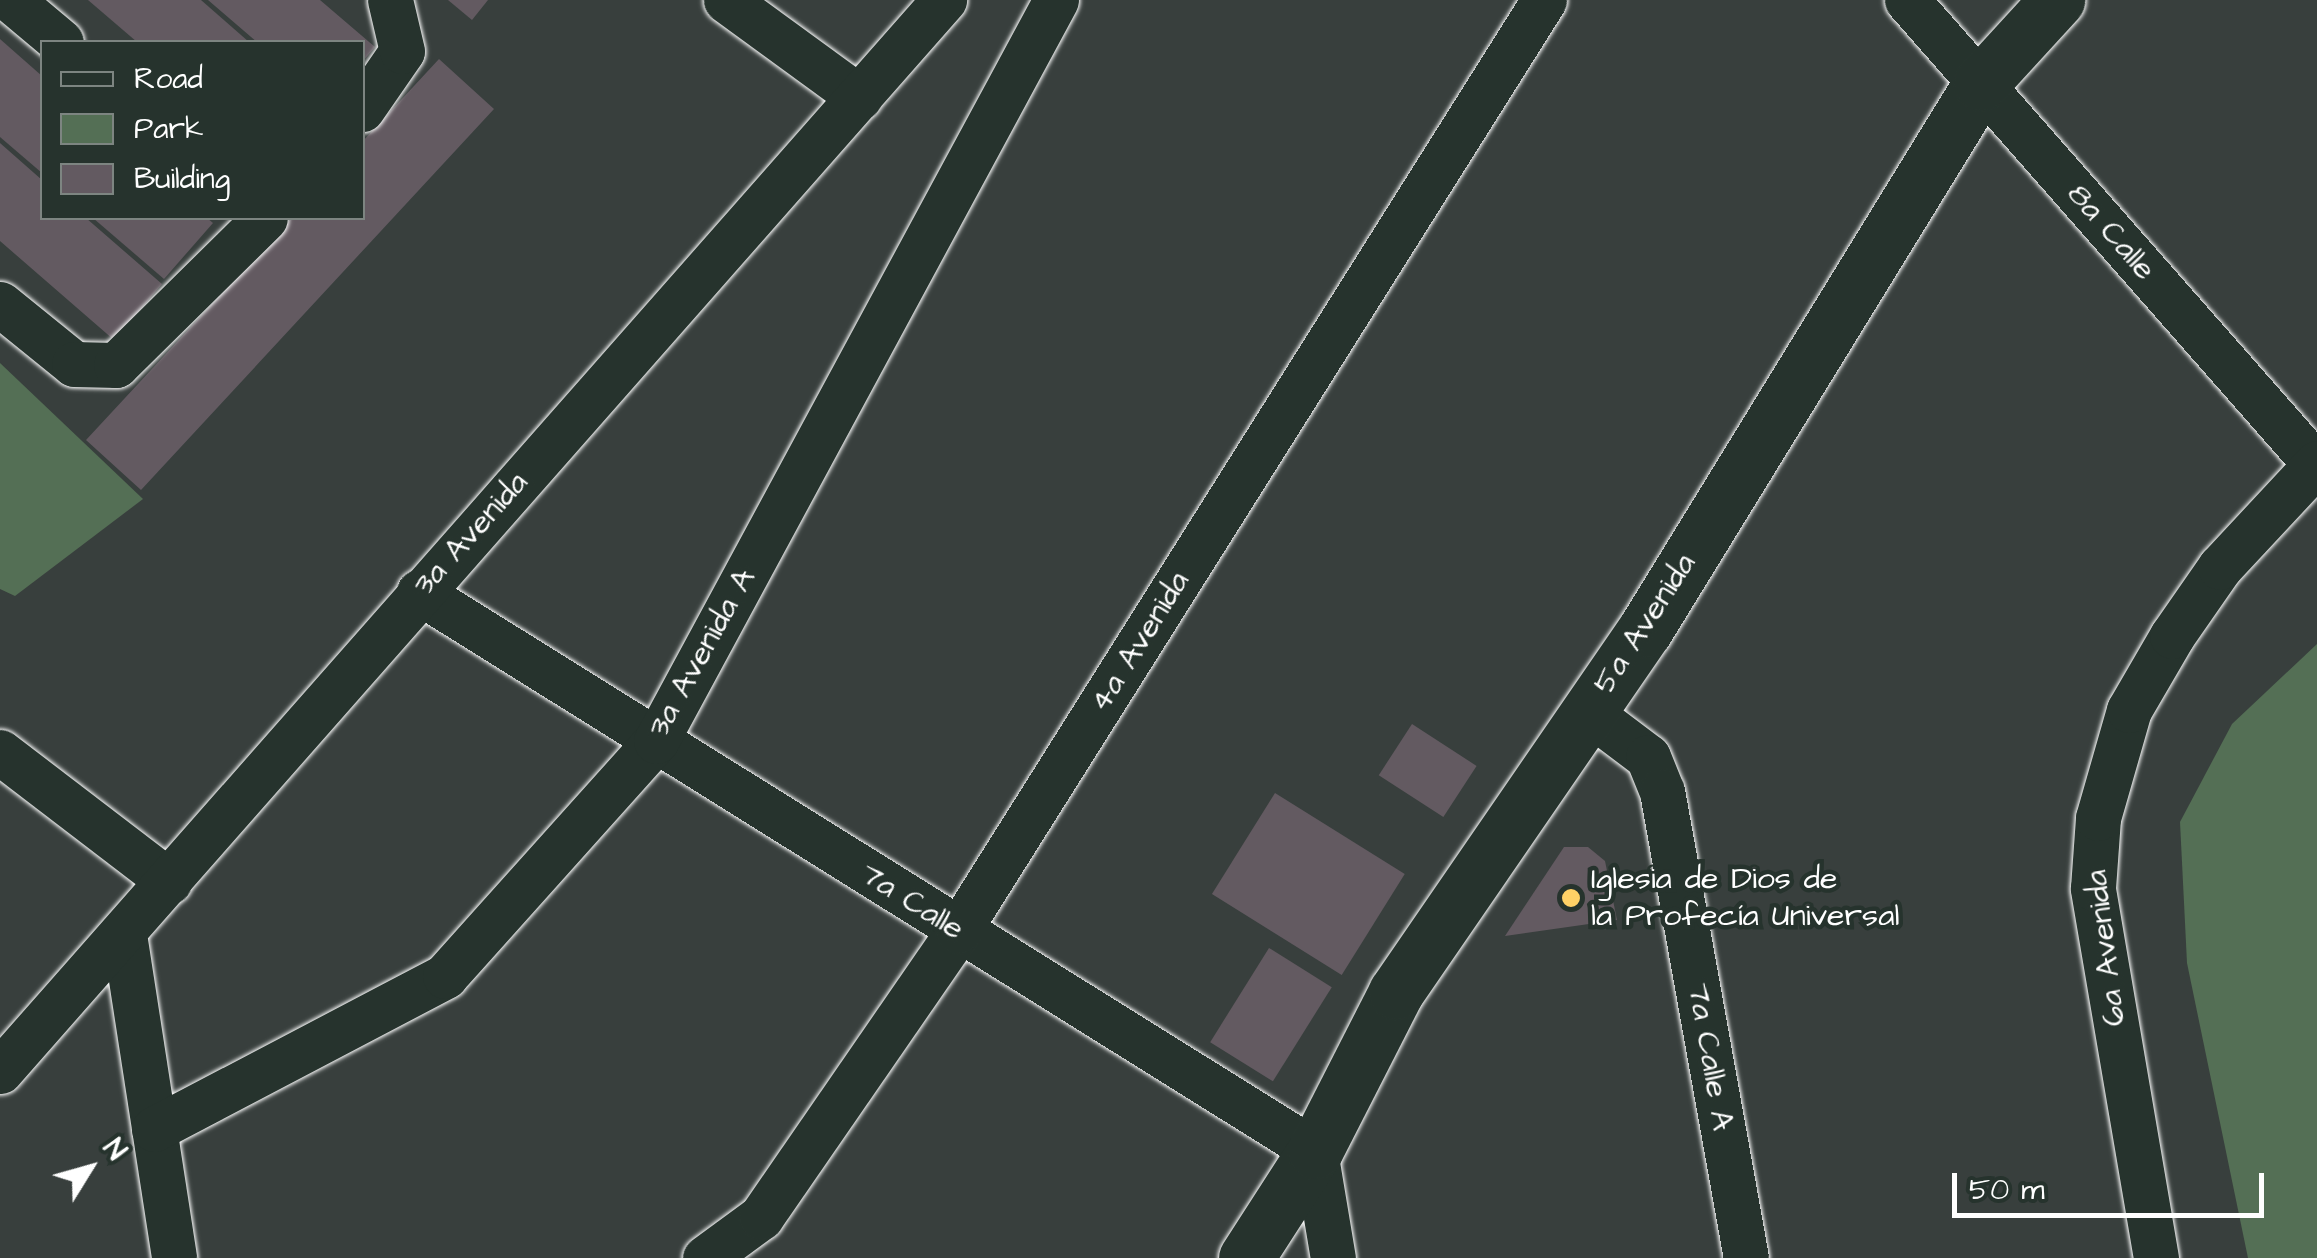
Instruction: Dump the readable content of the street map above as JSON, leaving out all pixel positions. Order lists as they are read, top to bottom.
{
  "streets": {
    "main road": ["5a Avenida"],
    "street": [
      "8a Calle",
      "3a Avenida",
      "4a Avenida",
      "3a Avenida A",
      "7a Calle",
      "6a Avenida",
      "7a Calle A"
    ]
  },
  "crossings": [
    ["8a Calle", "5a Avenida"],
    ["8a Calle", "6a Avenida"],
    ["3a Avenida", "7a Calle"],
    ["5a Avenida", "7a Calle"],
    ["5a Avenida", "7a Calle A"],
    ["4a Avenida", "7a Calle"],
    ["3a Avenida A", "7a Calle"]
  ],
  "places": ["Iglesia de Dios de la Profecía Universal"],
  "legend": ["Road", "Park", "Building"],
  "scale_bar": "50 m",
  "north": "top right"
}
